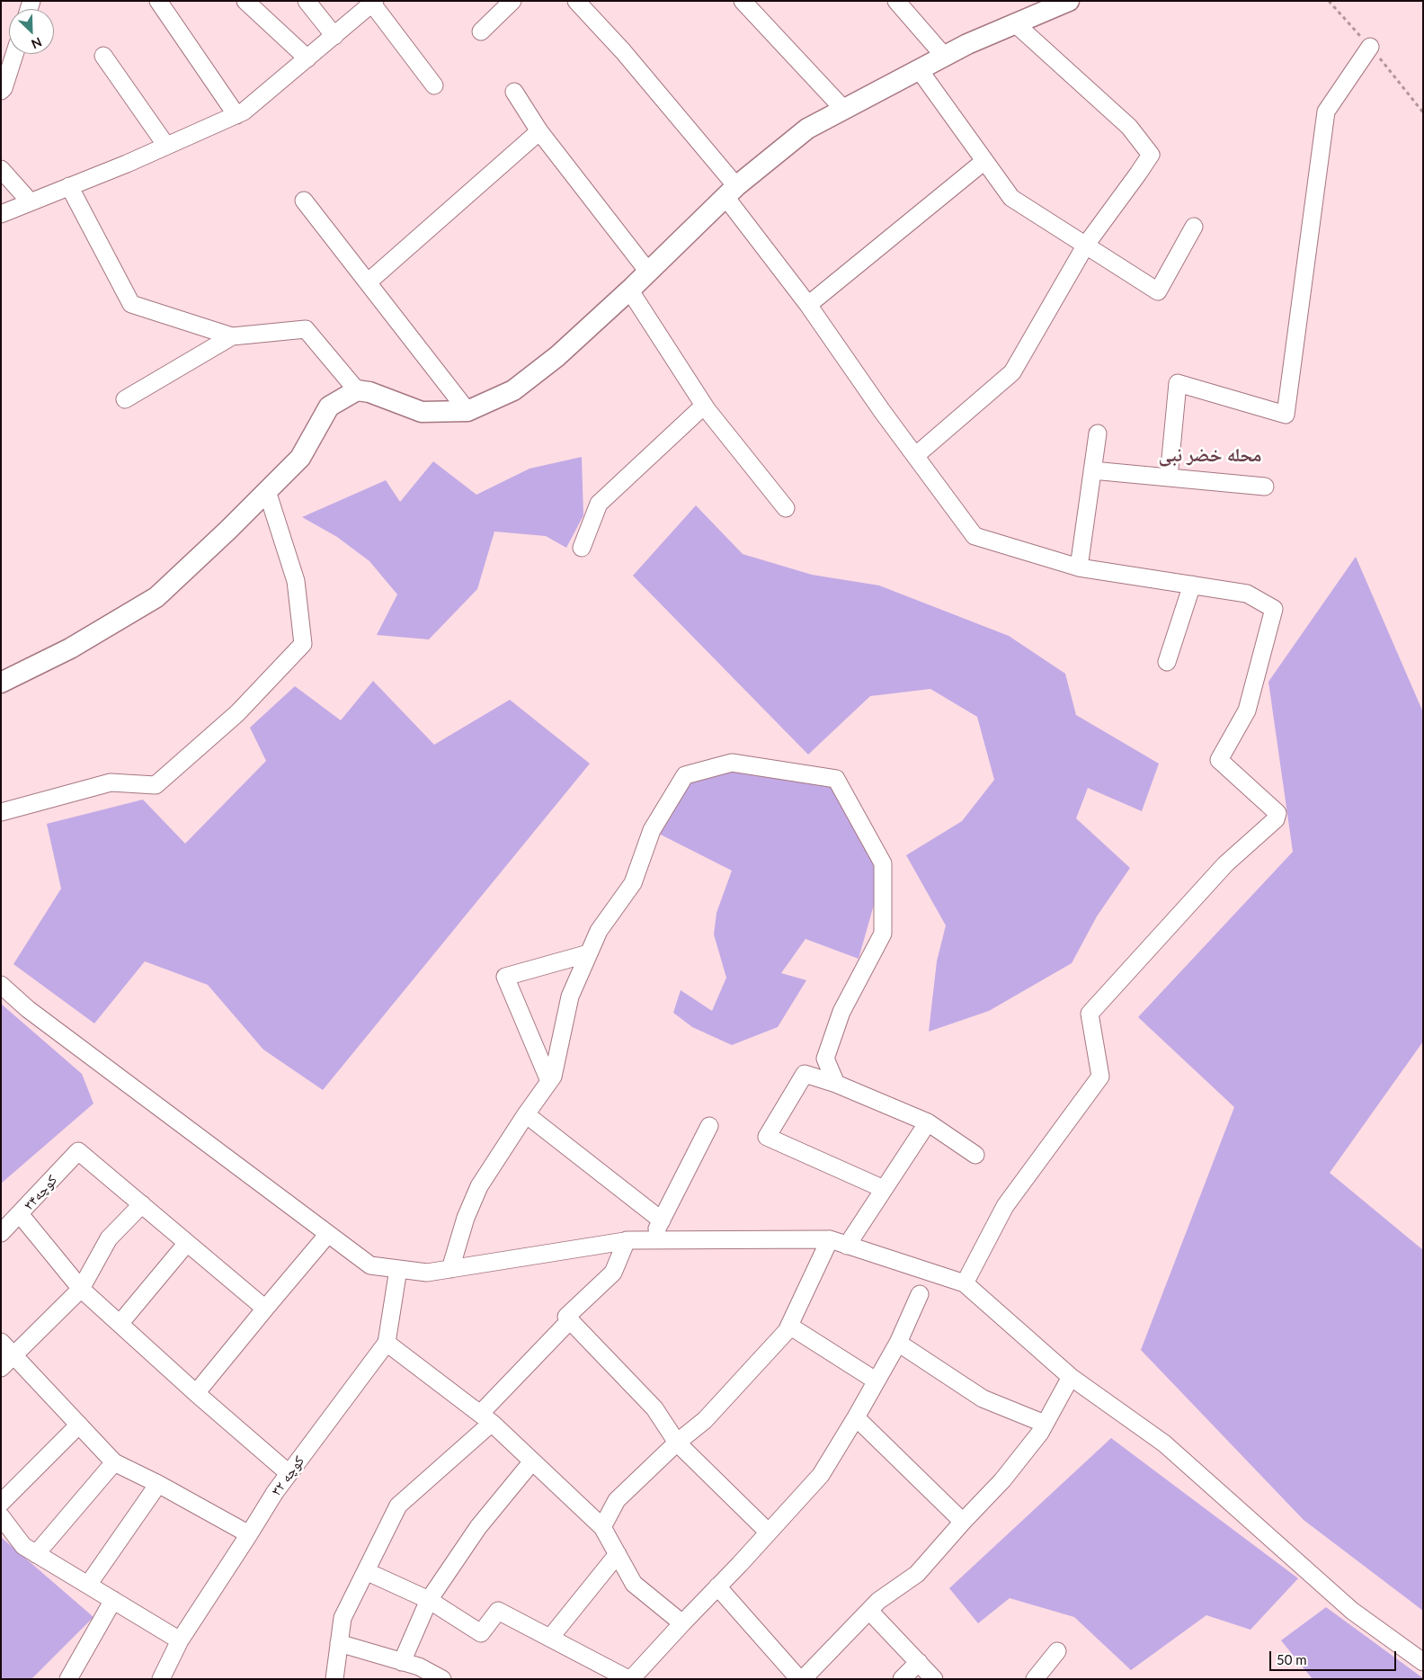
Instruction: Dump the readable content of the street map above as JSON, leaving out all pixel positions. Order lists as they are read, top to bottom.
{
  "streets": {
    "street": ["کوچه۳۴", "کوچه ۳۲"]
  },
  "districts": ["محله خضر نبی"],
  "scale_bar": "50 m",
  "north": "bottom right"
}
